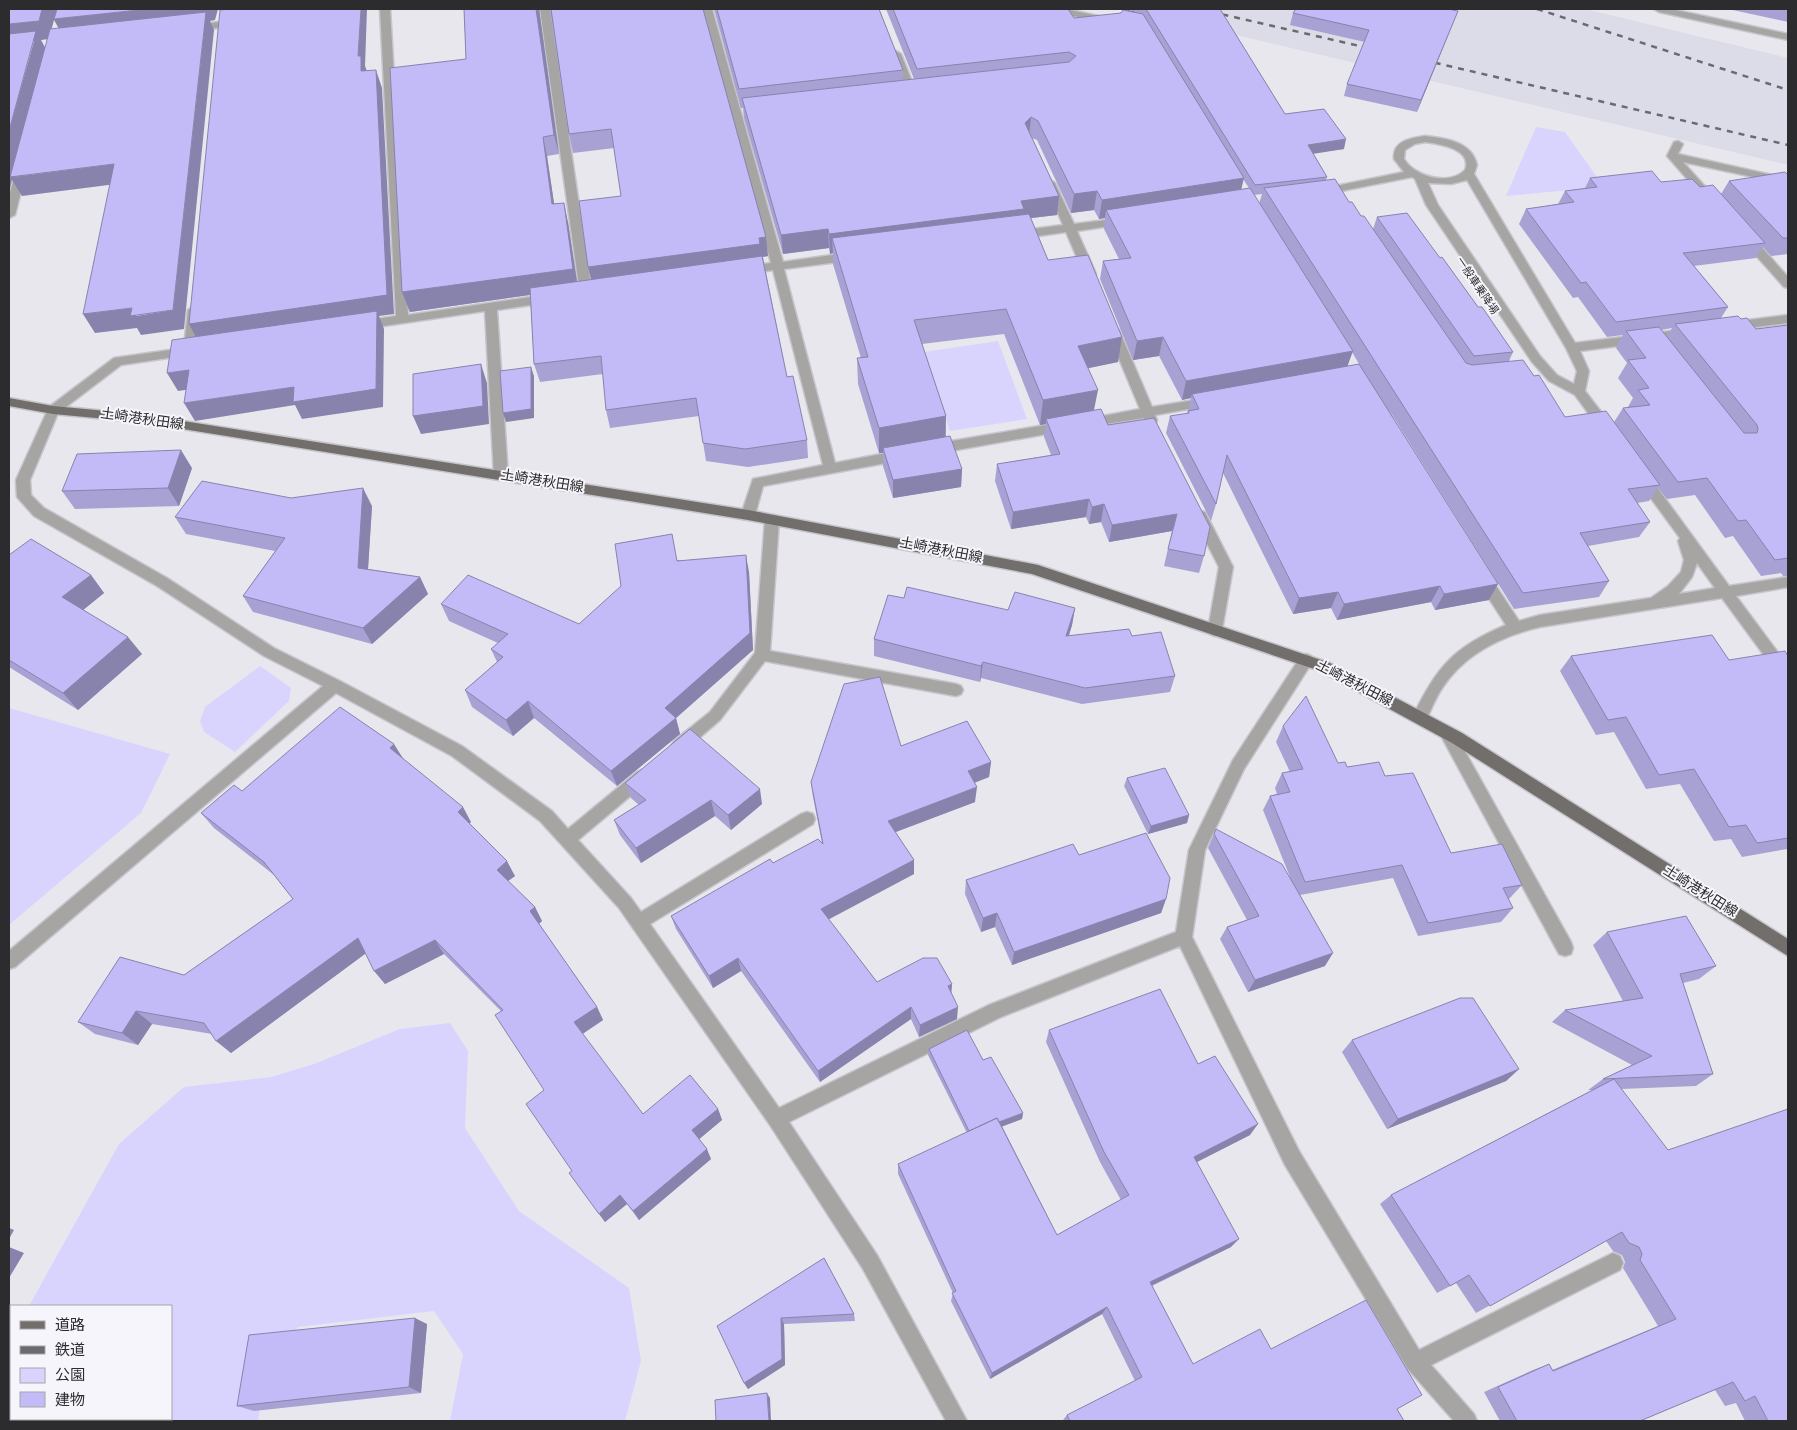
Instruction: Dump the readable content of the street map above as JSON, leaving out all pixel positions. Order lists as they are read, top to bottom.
{
  "streets": {
    "main road": ["土崎港秋田線"]
  },
  "legend": [
    "道路",
    "鉄道",
    "公園",
    "建物"
  ]
}
